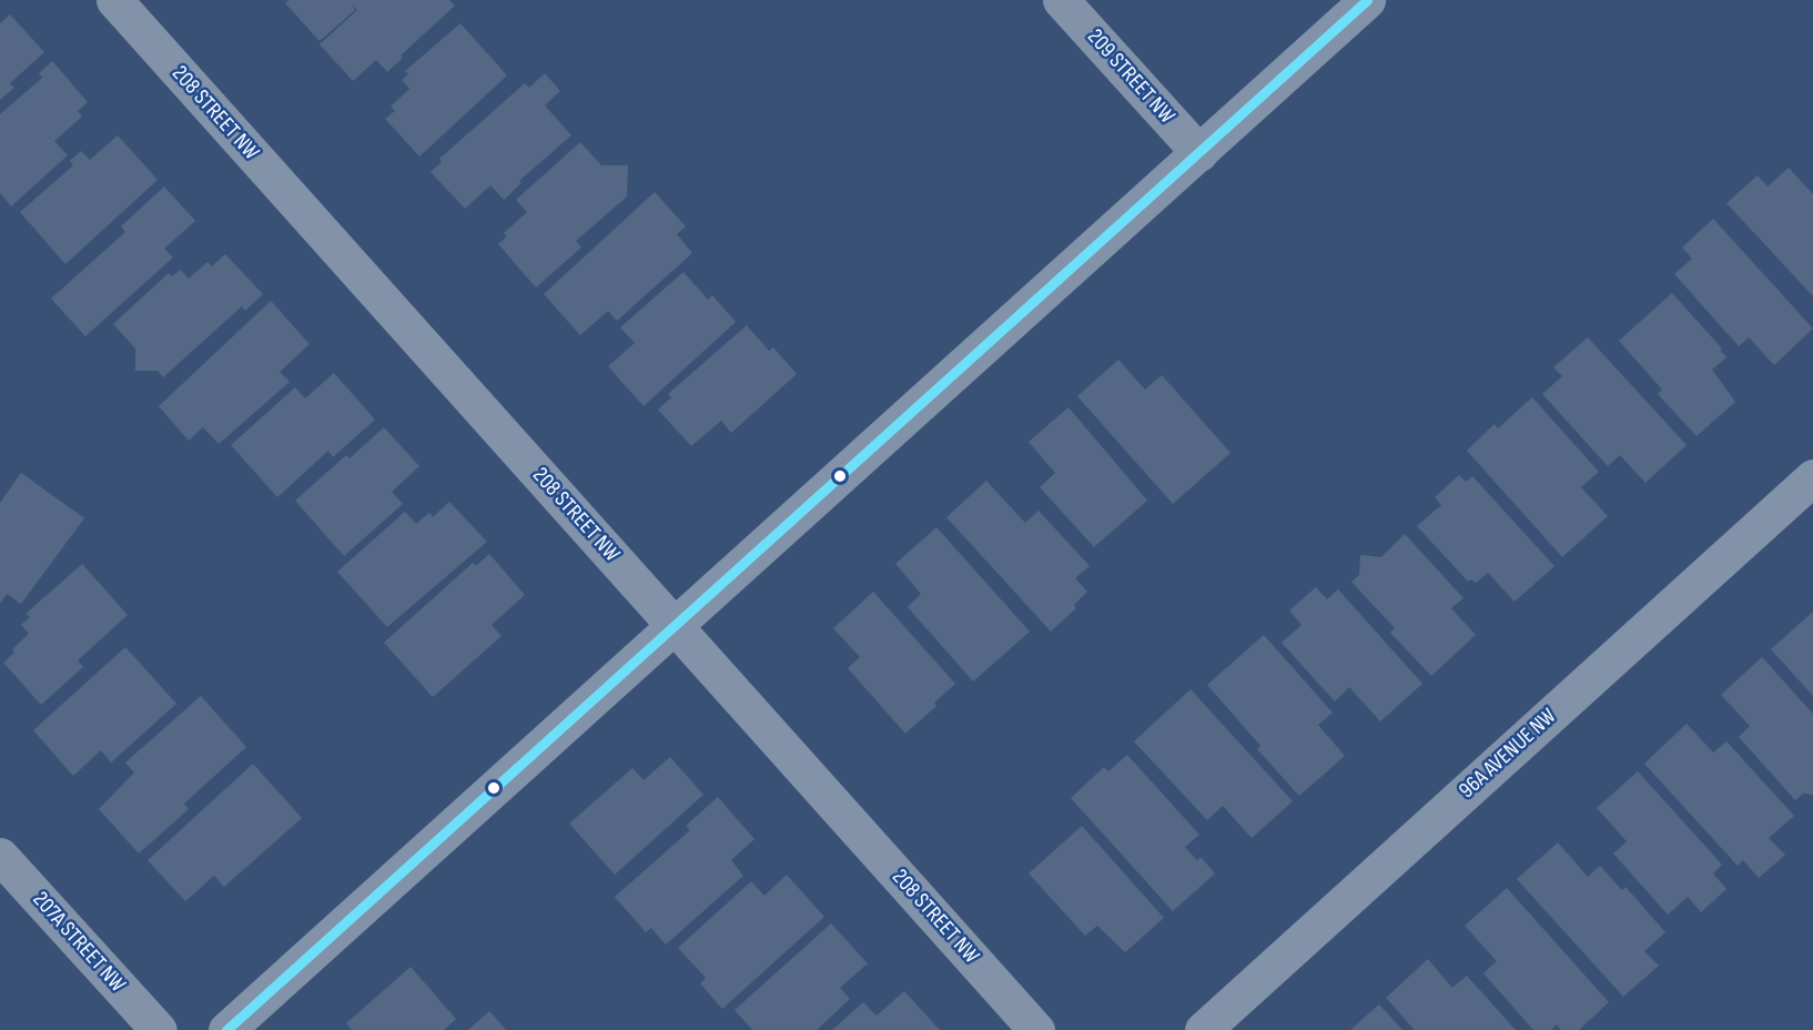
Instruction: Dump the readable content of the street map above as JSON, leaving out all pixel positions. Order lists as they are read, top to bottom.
{
  "streets": {
    "street": [
      "209 STREET NW",
      "208 STREET NW",
      "96A AVENUE NW",
      "207A STREET NW"
    ]
  }
}
